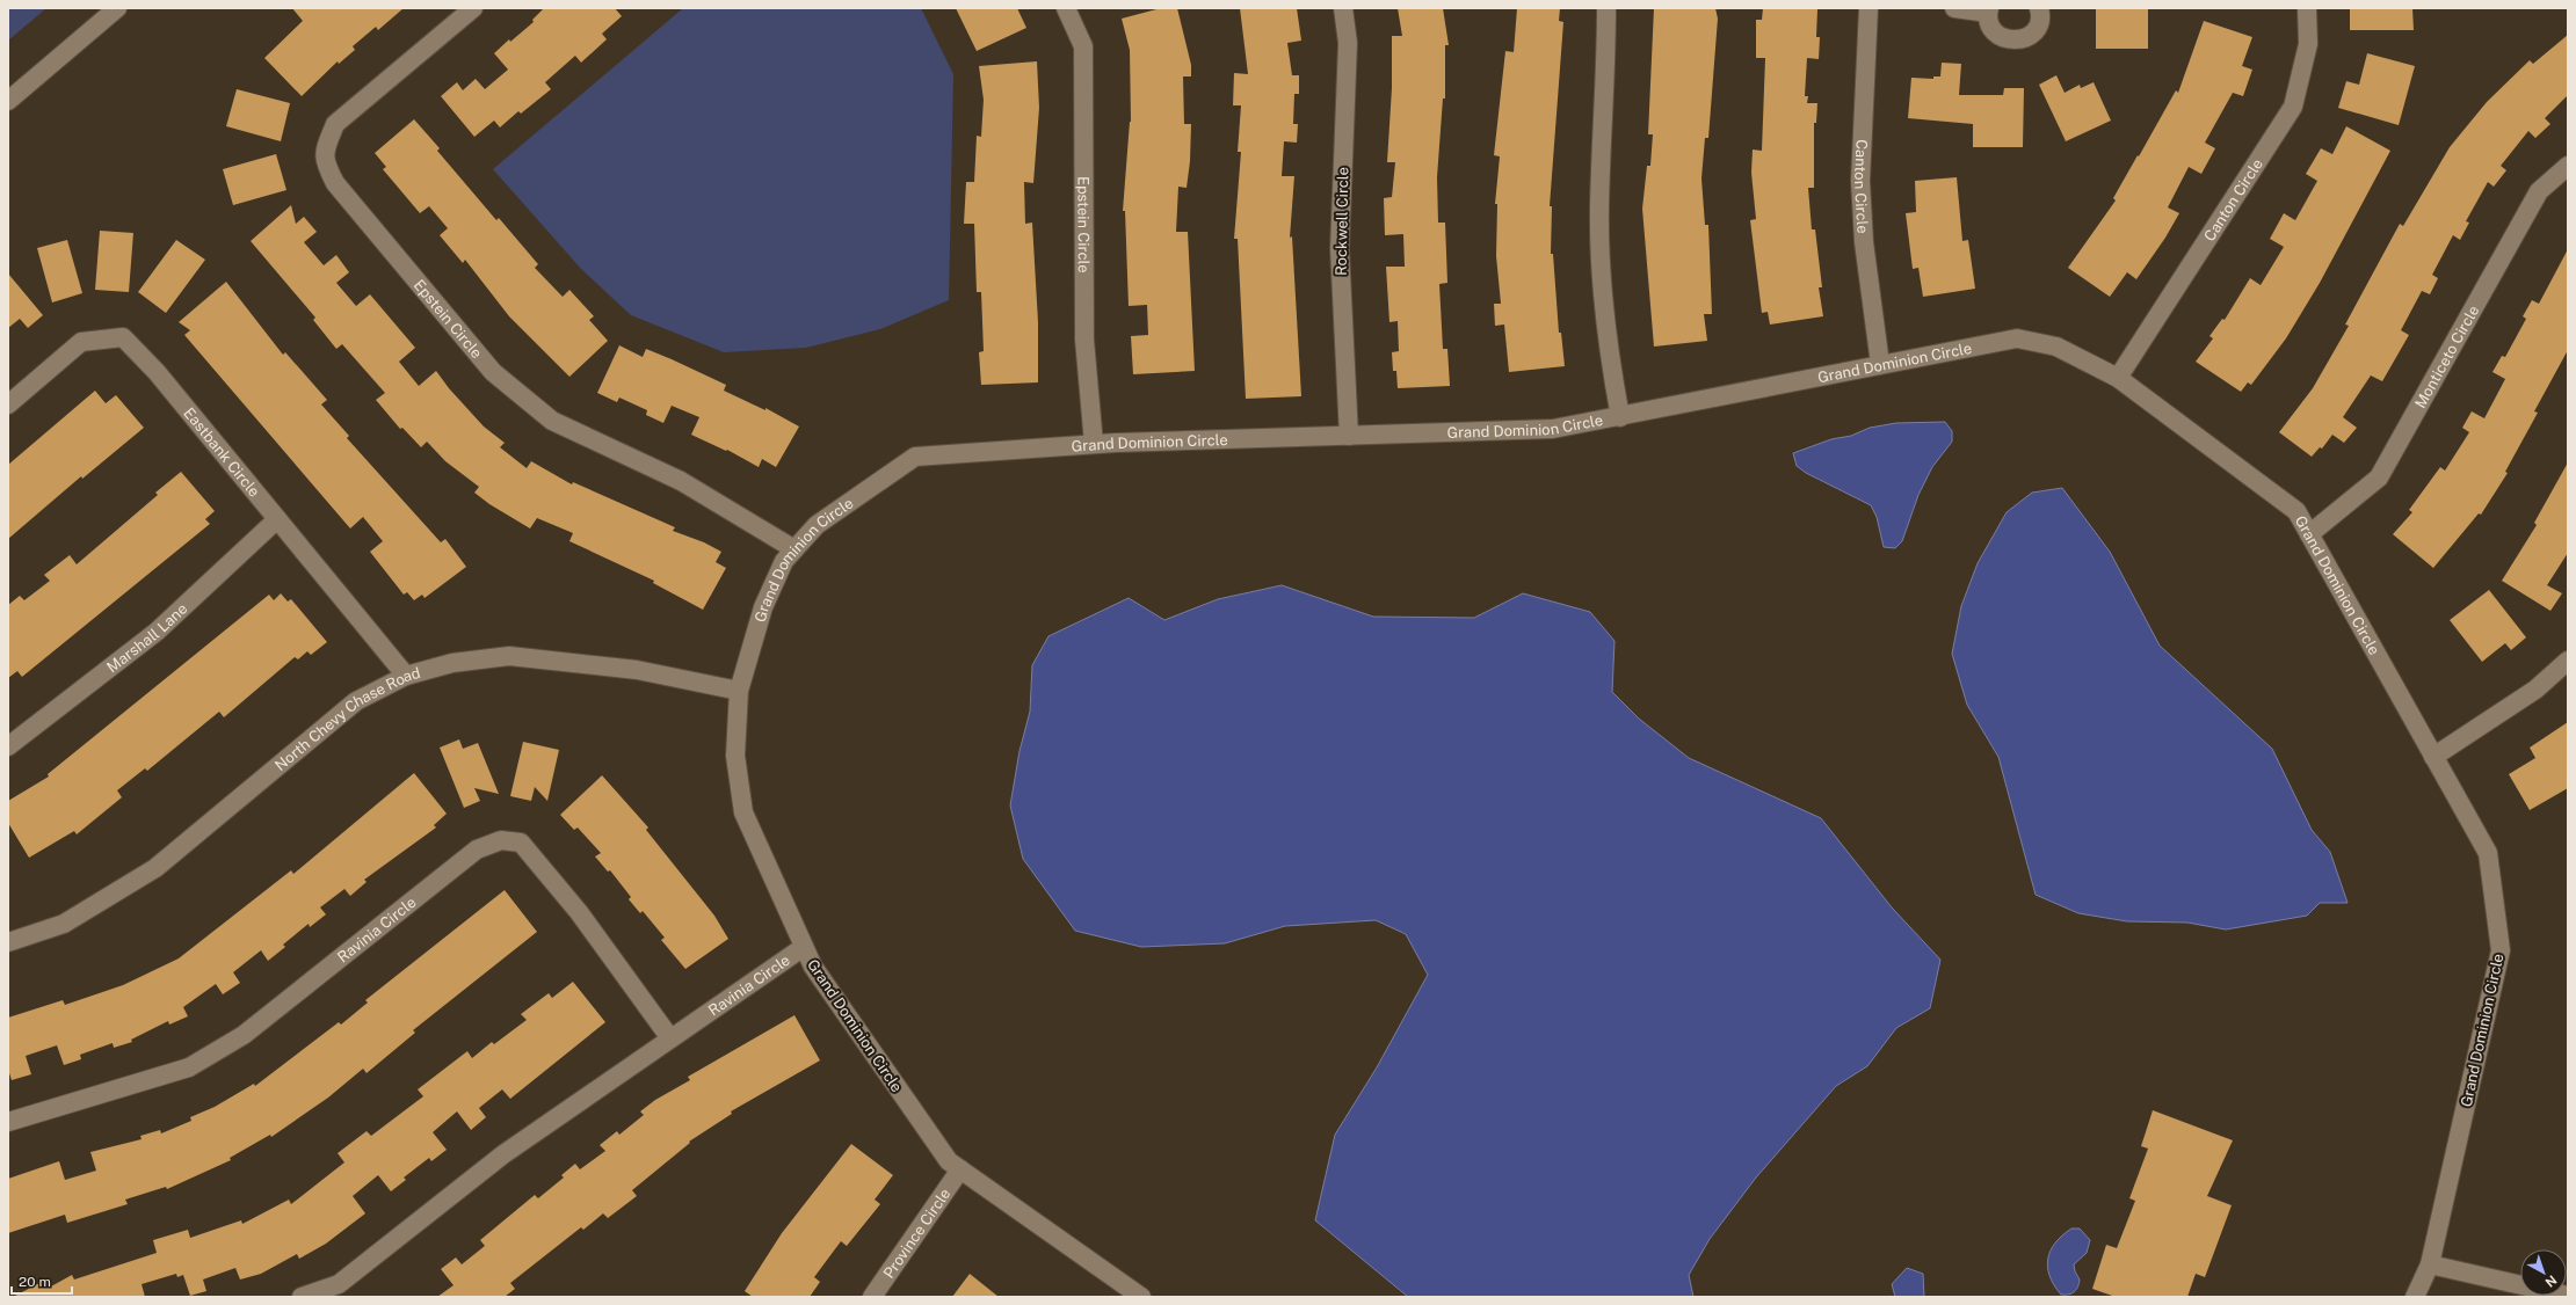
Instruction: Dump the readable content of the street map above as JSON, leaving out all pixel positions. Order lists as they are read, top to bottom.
{
  "streets": {
    "street": [
      "Canton Circle",
      "Rockwell Circle",
      "Epstein Circle",
      "Monticeto Circle",
      "Grand Dominion Circle",
      "Eastbank Circle",
      "Marshall Lane",
      "North Chevy Chase Road",
      "Ravinia Circle",
      "Province Circle"
    ]
  },
  "crossings": [
    ["Canton Circle", "Grand Dominion Circle"],
    ["Rockwell Circle", "Grand Dominion Circle"],
    ["Epstein Circle", "Grand Dominion Circle"],
    ["Monticeto Circle", "Grand Dominion Circle"],
    ["Grand Dominion Circle", "North Chevy Chase Road"],
    ["Grand Dominion Circle", "Ravinia Circle"],
    ["Grand Dominion Circle", "Province Circle"],
    ["Eastbank Circle", "Marshall Lane"],
    ["Eastbank Circle", "North Chevy Chase Road"]
  ],
  "scale_bar": "20 m",
  "north": "bottom right"
}
